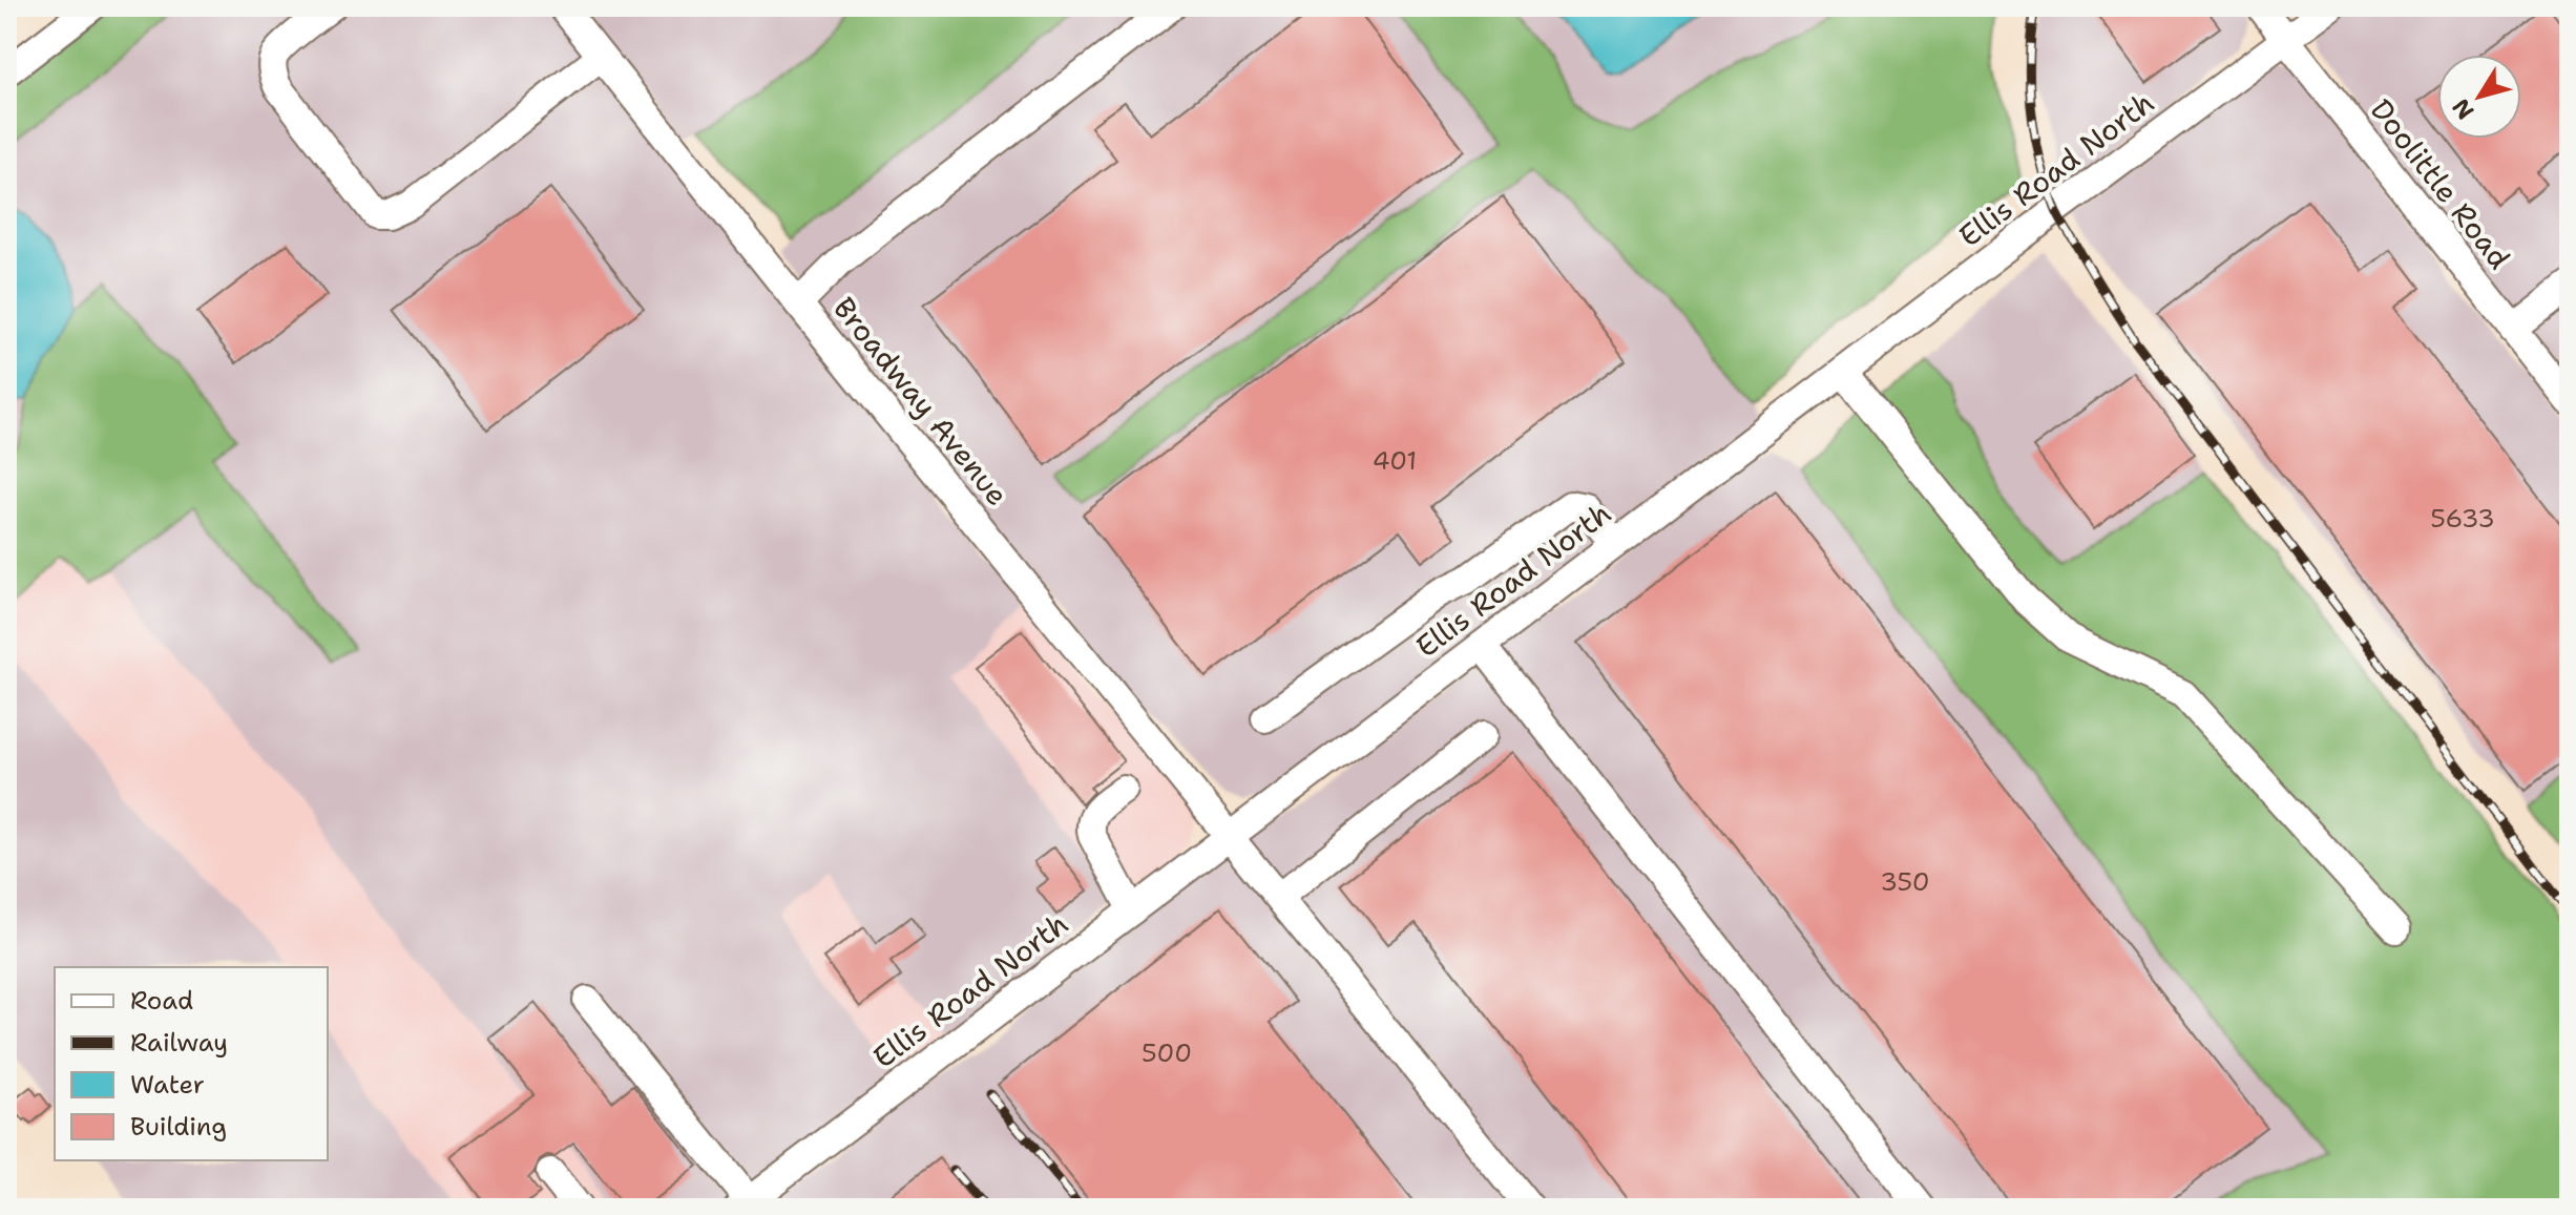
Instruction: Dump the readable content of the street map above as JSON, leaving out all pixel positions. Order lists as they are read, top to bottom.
{
  "streets": {
    "street": ["Ellis Road North", "Doolittle Road", "Broadway Avenue"]
  },
  "crossings": [
    ["Ellis Road North", "Doolittle Road"],
    ["Ellis Road North", "Broadway Avenue"]
  ],
  "house_numbers": [
    "401",
    "5633",
    "350",
    "500"
  ],
  "legend": [
    "Road",
    "Railway",
    "Water",
    "Building"
  ],
  "north": "bottom left"
}
